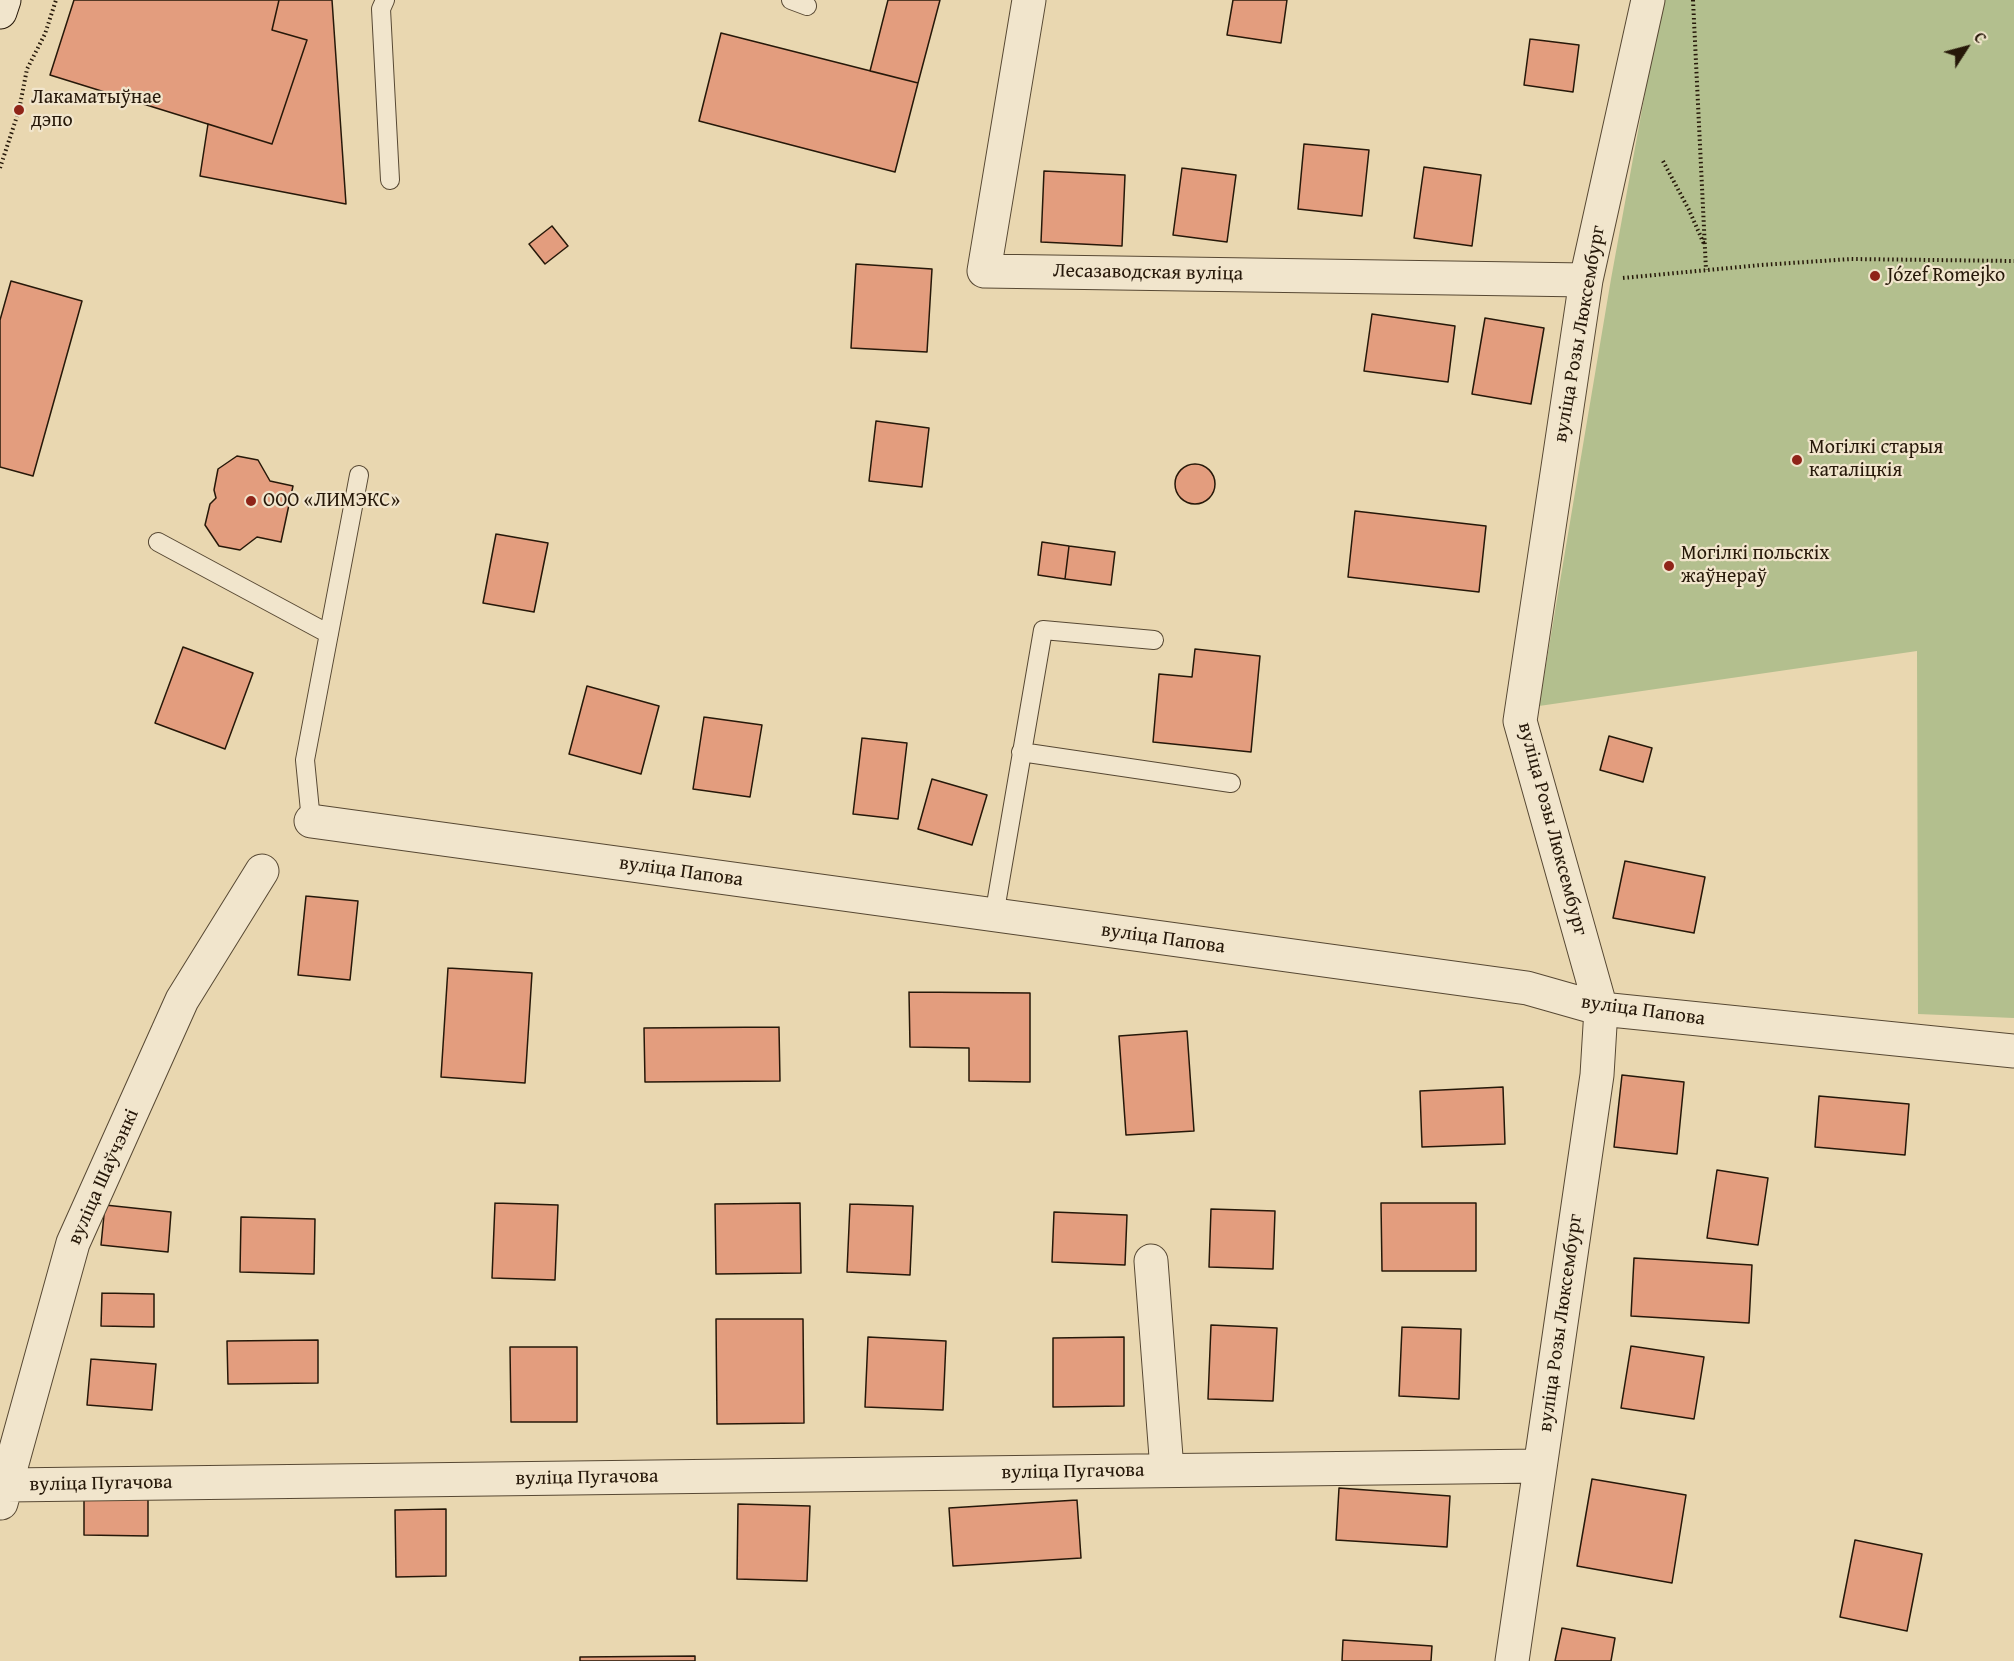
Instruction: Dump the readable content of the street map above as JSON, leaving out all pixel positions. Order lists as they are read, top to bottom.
{
  "streets": {
    "street": [
      "Лесазаводская вуліца",
      "вуліца Розы Люксембург",
      "вуліца Папова",
      "вуліца Шаўчэнкі",
      "вуліца Пугачова"
    ]
  },
  "crossings": [
    ["Лесазаводская вуліца", "вуліца Розы Люксембург"],
    ["вуліца Розы Люксембург", "вуліца Папова"],
    ["вуліца Розы Люксембург", "вуліца Пугачова"],
    ["вуліца Шаўчэнкі", "вуліца Пугачова"]
  ],
  "places": [
    "Лакаматыўнае дэпо",
    "Józef Romejko",
    "Могілкі старыя каталіцкія",
    "ООО «ЛИМЭКС»",
    "Могілкі польскіх жаўнераў"
  ],
  "north": "top right"
}
